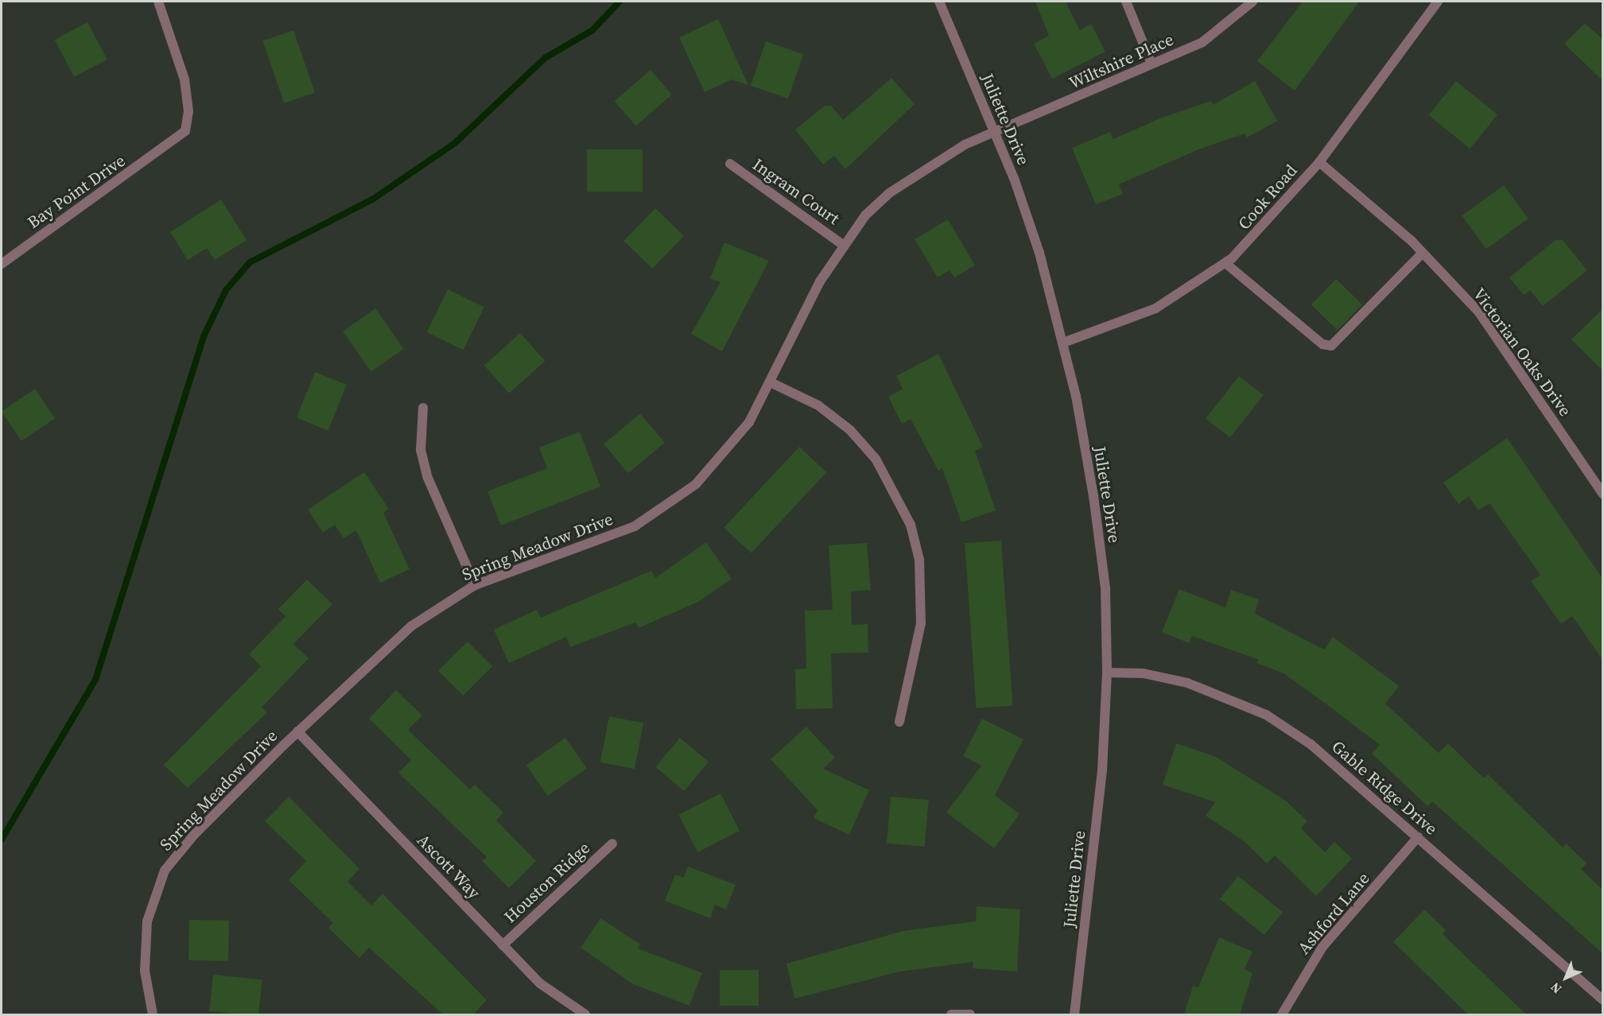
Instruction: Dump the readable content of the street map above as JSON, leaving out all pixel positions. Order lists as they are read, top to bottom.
{
  "streets": {
    "street": [
      "Wiltshire Place",
      "Juliette Drive",
      "Bay Point Drive",
      "Ingram Court",
      "Cook Road",
      "Victorian Oaks Drive",
      "Spring Meadow Drive",
      "Gable Ridge Drive",
      "Ascott Way",
      "Houston Ridge",
      "Ashford Lane"
    ]
  },
  "crossings": [
    ["Wiltshire Place", "Juliette Drive"],
    ["Wiltshire Place", "Spring Meadow Drive"],
    ["Juliette Drive", "Cook Road"],
    ["Juliette Drive", "Spring Meadow Drive"],
    ["Juliette Drive", "Gable Ridge Drive"],
    ["Ingram Court", "Spring Meadow Drive"],
    ["Cook Road", "Victorian Oaks Drive"],
    ["Spring Meadow Drive", "Ascott Way"],
    ["Gable Ridge Drive", "Ashford Lane"],
    ["Ascott Way", "Houston Ridge"]
  ],
  "north": "bottom left"
}
